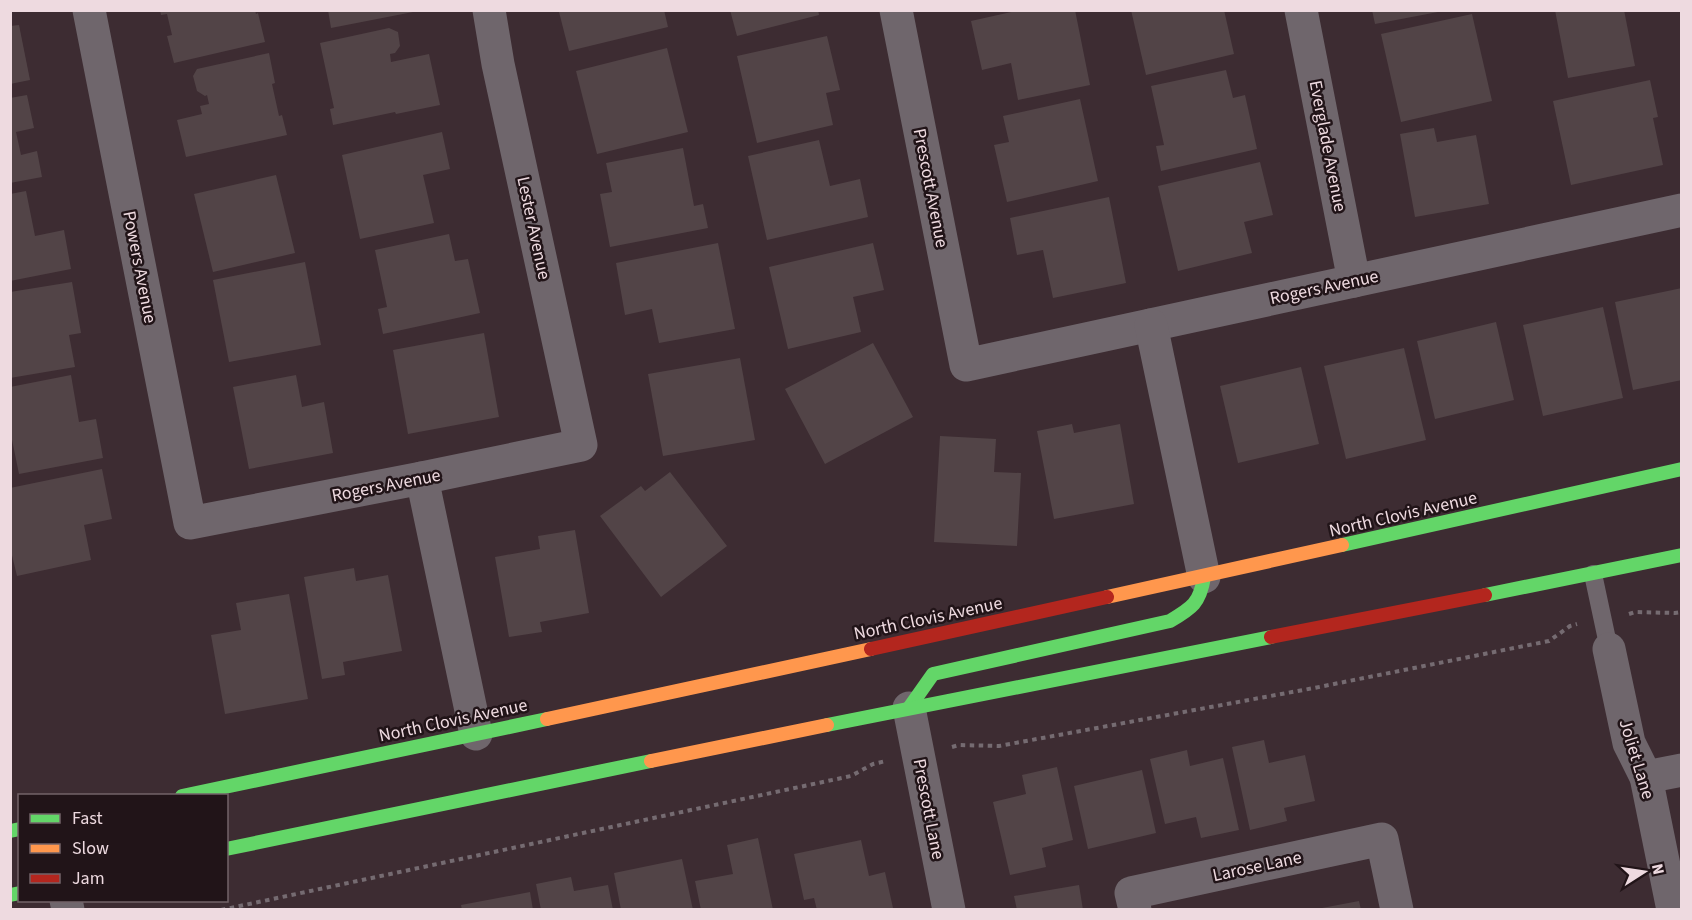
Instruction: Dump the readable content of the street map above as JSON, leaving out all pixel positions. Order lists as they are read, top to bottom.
{
  "streets": {
    "main road": ["North Clovis Avenue"],
    "street": [
      "Everglade Avenue",
      "Prescott Avenue",
      "Lester Avenue",
      "Powers Avenue",
      "Rogers Avenue",
      "Joliet Lane",
      "Prescott Lane",
      "Larose Lane"
    ]
  },
  "crossings": [
    ["Everglade Avenue", "Rogers Avenue"],
    ["Prescott Avenue", "Rogers Avenue"],
    ["Lester Avenue", "Rogers Avenue"],
    ["Powers Avenue", "Rogers Avenue"]
  ],
  "legend": ["Fast", "Slow", "Jam"],
  "north": "right"
}
